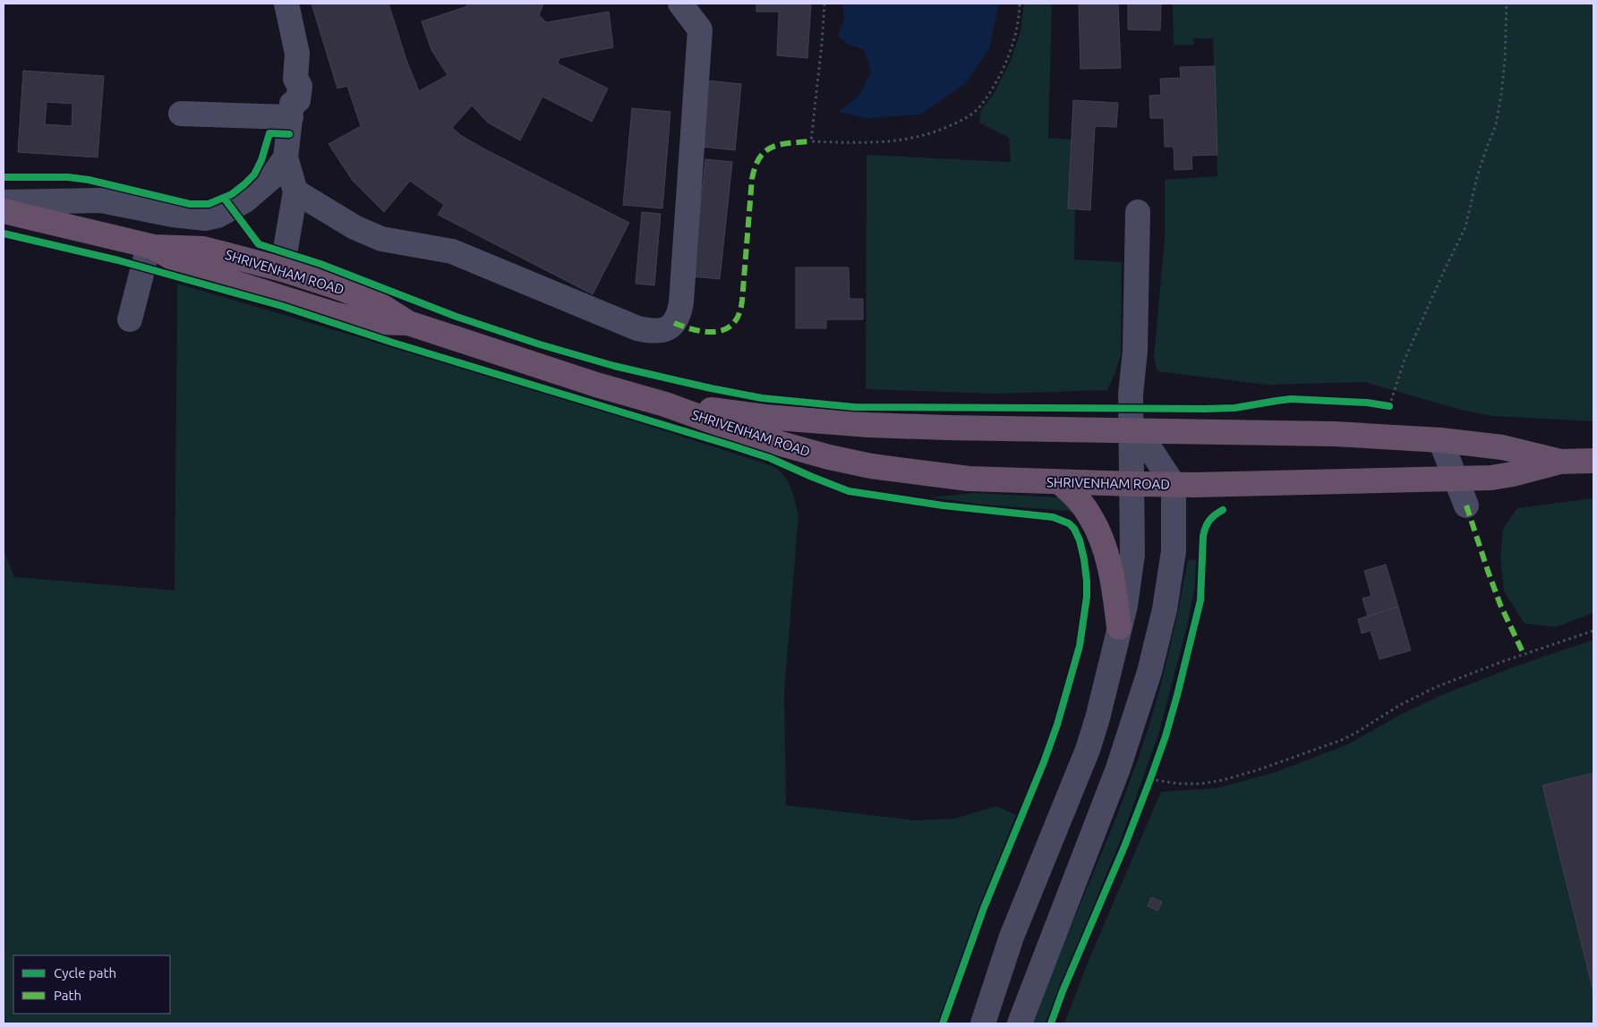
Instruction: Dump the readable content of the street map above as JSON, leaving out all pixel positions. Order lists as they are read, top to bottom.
{
  "streets": {
    "highway": ["SHRIVENHAM ROAD"]
  },
  "legend": ["Cycle path", "Path"]
}
